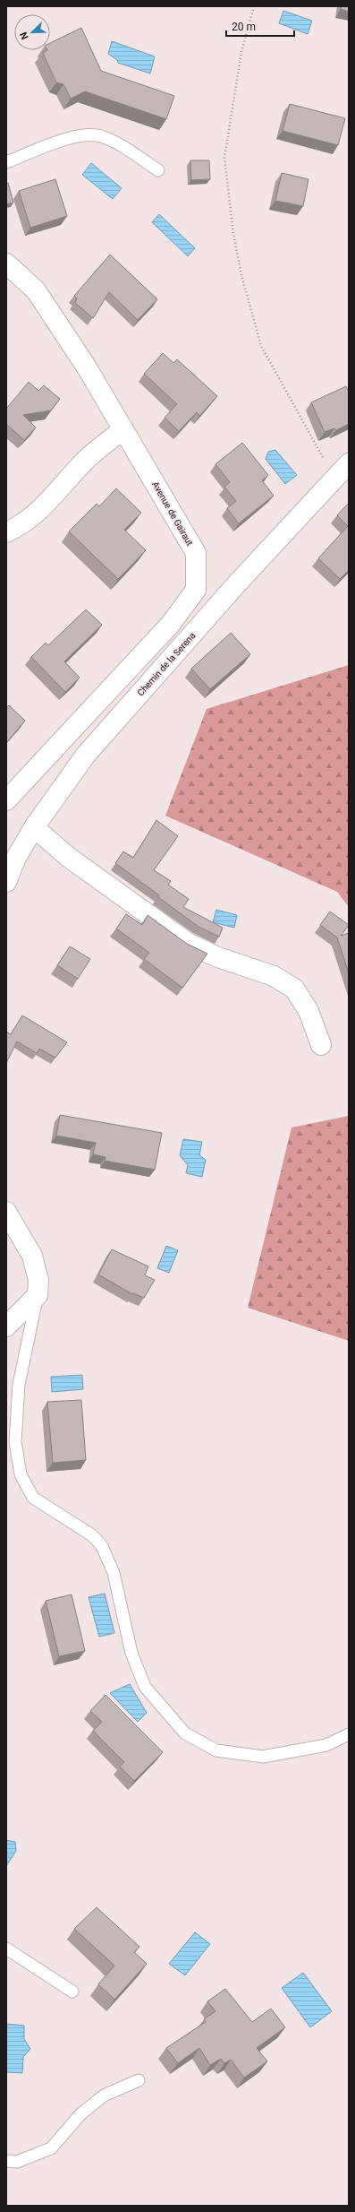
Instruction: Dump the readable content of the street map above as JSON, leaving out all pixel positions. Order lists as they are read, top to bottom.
{
  "streets": {
    "street": ["Avenue de Gairaut", "Chemin de la Serena"]
  },
  "scale_bar": "20 m",
  "north": "bottom left"
}
